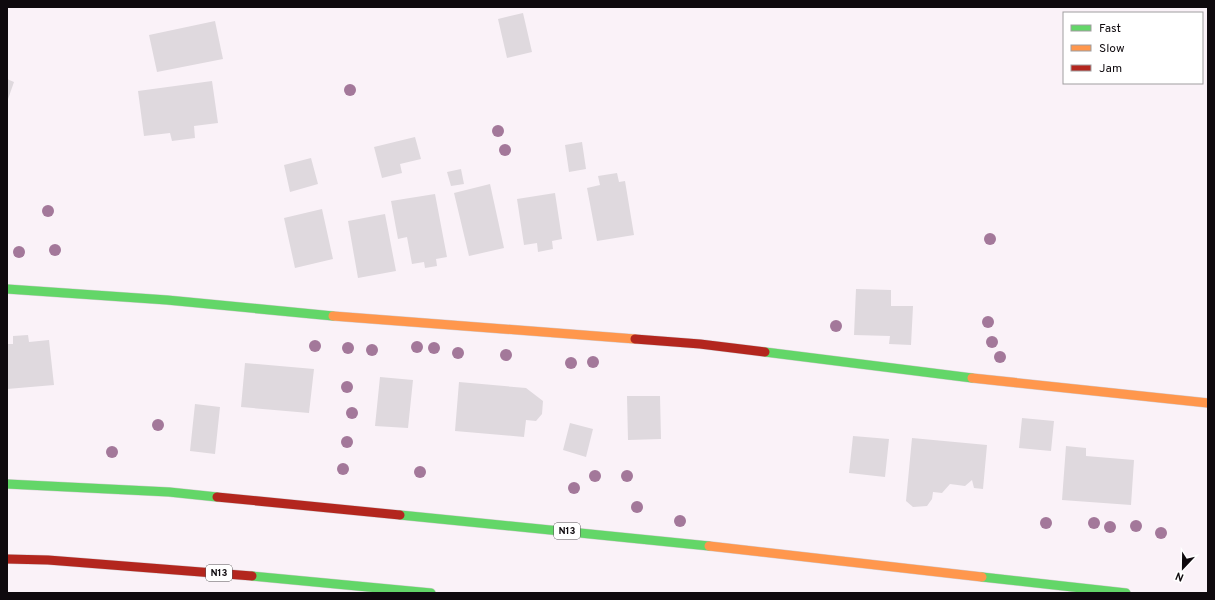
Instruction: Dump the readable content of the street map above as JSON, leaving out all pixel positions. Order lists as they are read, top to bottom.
{
  "streets": {
    "main road": ["N13"]
  },
  "legend": ["Fast", "Slow", "Jam"],
  "north": "bottom"
}
